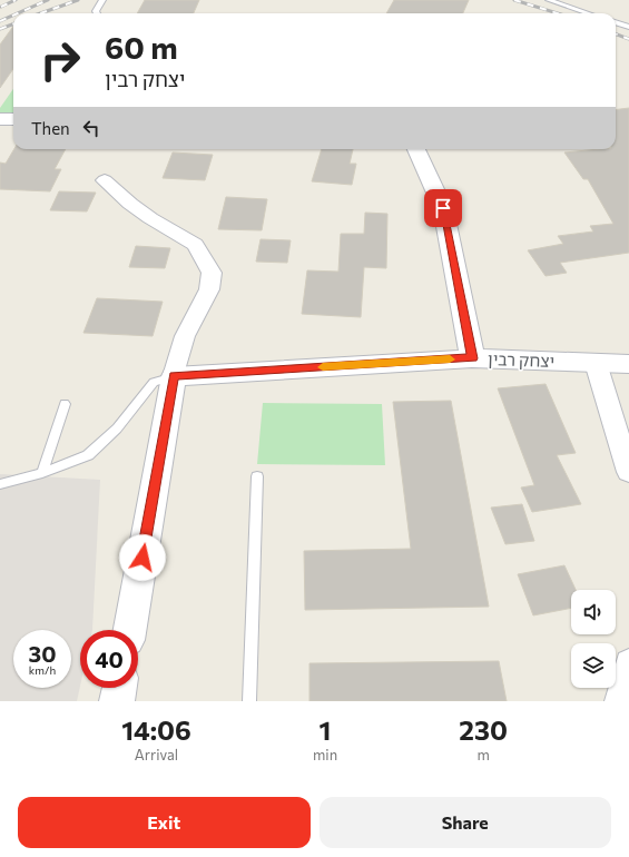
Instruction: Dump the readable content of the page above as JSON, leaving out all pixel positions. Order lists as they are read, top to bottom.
{
  "streets": {
    "street": ["יצחק רבין"]
  },
  "page": {
    "turn": ["60 m", "יצחק רבין"],
    "then": "Then",
    "speed": "30 km/h",
    "limit": "40",
    "eta": [
      "14:06",
      "Arrival",
      "1",
      "min",
      "230",
      "m"
    ],
    "buttons": ["Exit", "Share"]
  }
}
